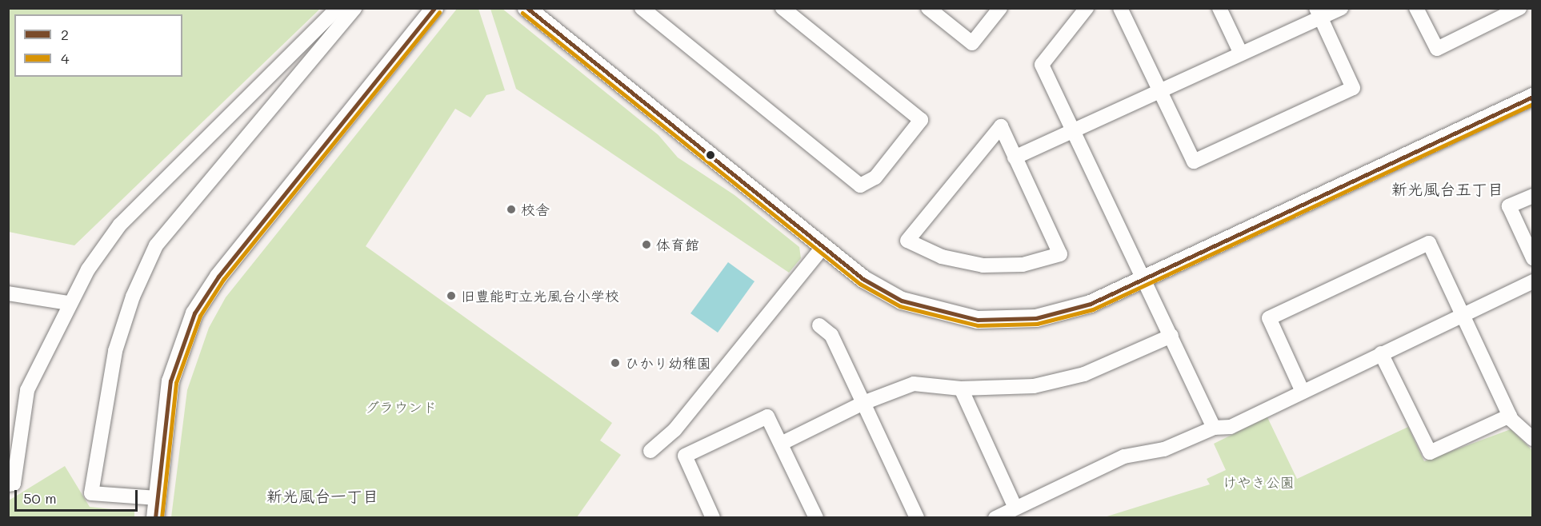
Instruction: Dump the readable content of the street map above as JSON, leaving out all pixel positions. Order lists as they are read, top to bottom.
{
  "districts": ["新光風台五丁目", "新光風台一丁目"],
  "parks": ["グラウンド", "けやき公園"],
  "places": [
    "校舎",
    "体育館",
    "旧豊能町立光風台小学校",
    "ひかり幼稚園"
  ],
  "lines": ["transit line 2", "transit line 4"],
  "legend": ["2", "4"],
  "scale_bar": "50 m"
}
